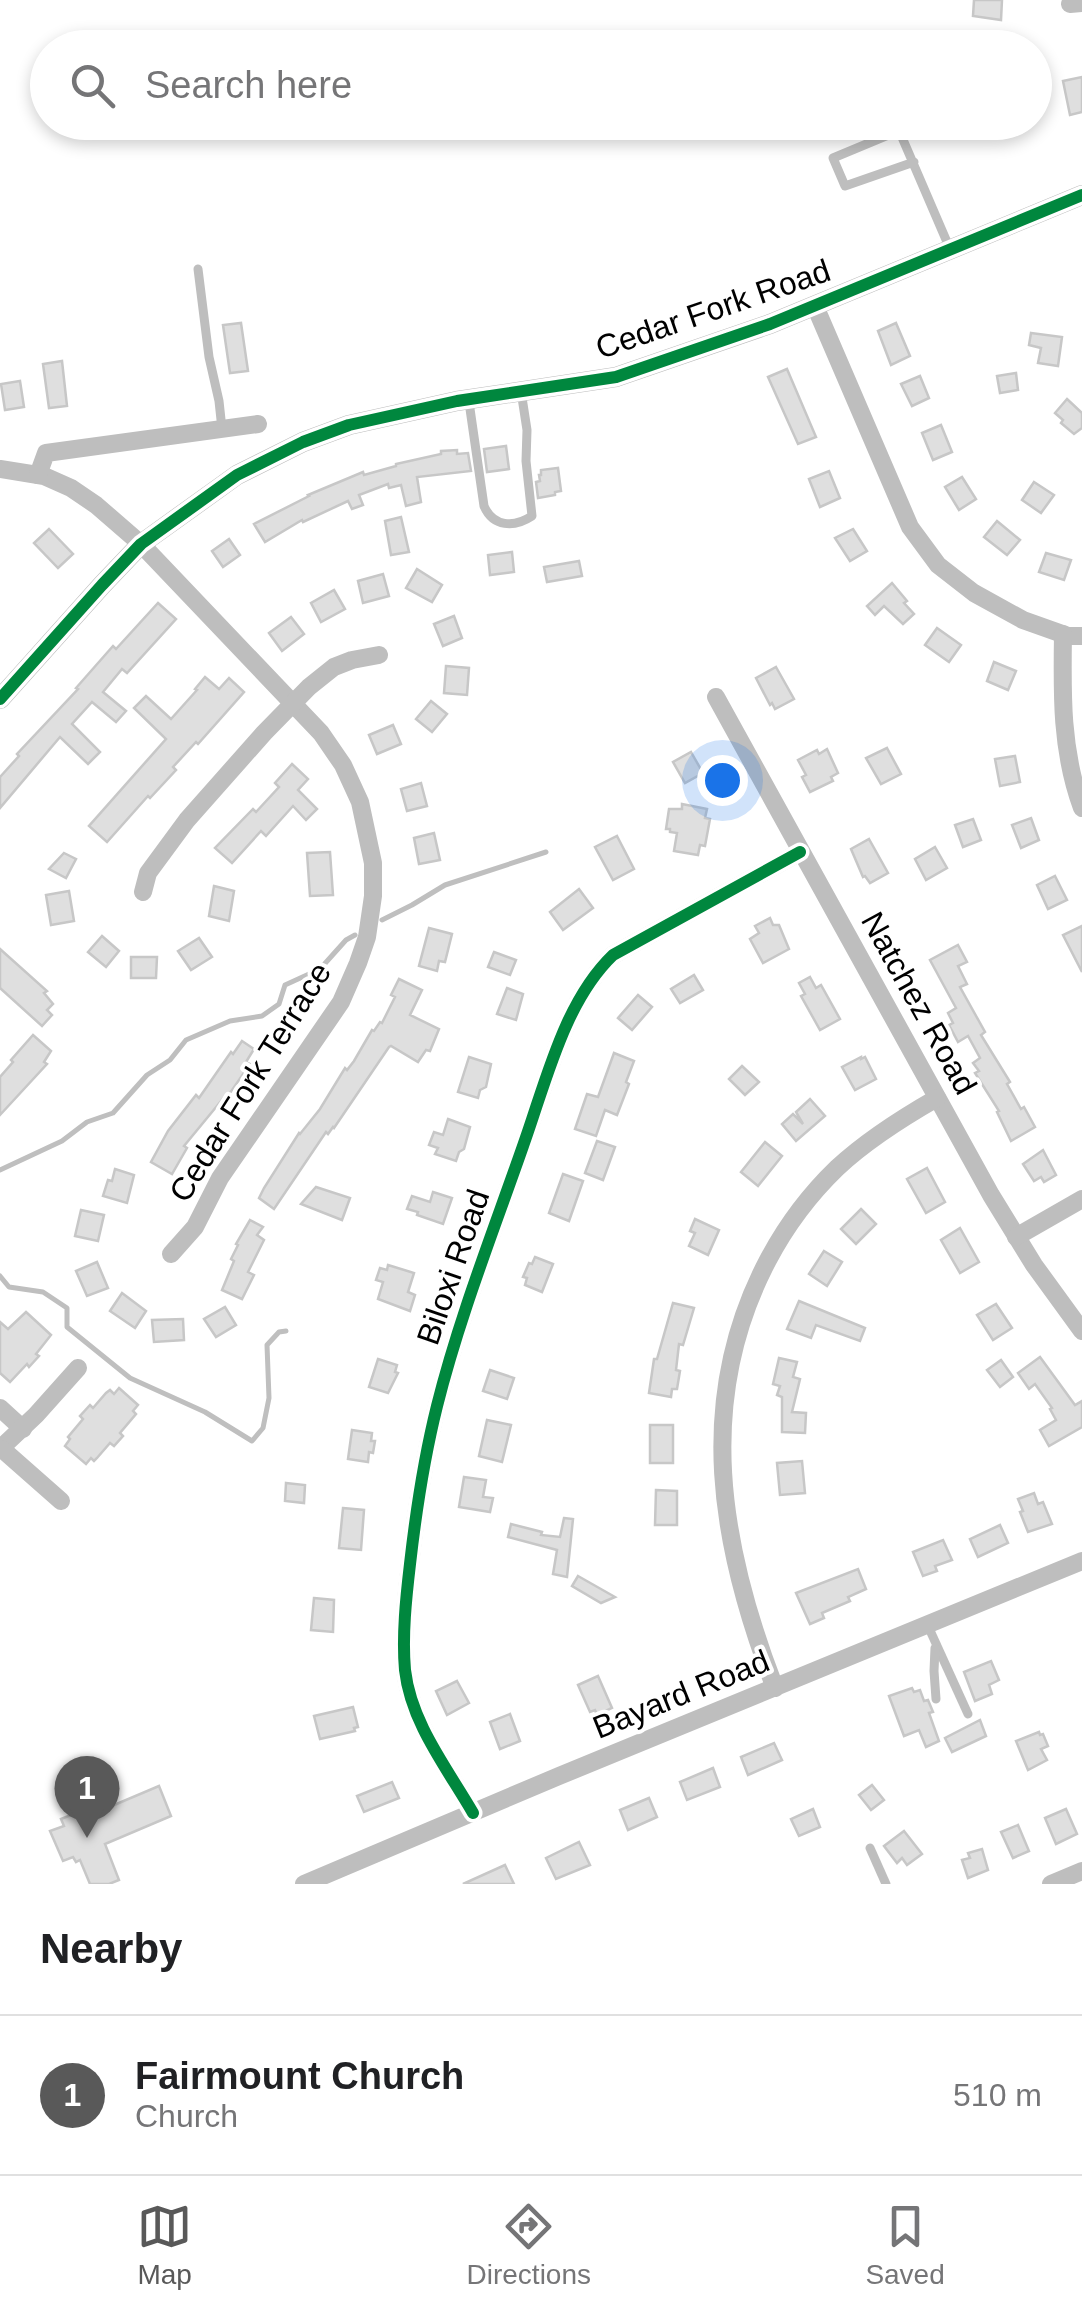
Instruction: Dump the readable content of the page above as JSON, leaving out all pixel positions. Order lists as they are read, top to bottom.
{
  "streets": {
    "street": [
      "Cedar Fork Road",
      "Natchez Road",
      "Cedar Fork Terrace",
      "Biloxi Road",
      "Bayard Road"
    ]
  },
  "crossings": [
    ["Cedar Fork Road", "Cedar Fork Terrace"],
    ["Natchez Road", "Biloxi Road"],
    ["Biloxi Road", "Bayard Road"]
  ],
  "page": {
    "search": "Search here",
    "pins": "1",
    "heading": "Nearby",
    "list": [
      {
        "mark": "1",
        "name": "Fairmount Church",
        "note": "Church",
        "value": "510 m"
      }
    ],
    "nav": ["Map", "Directions", "Saved"]
  }
}
